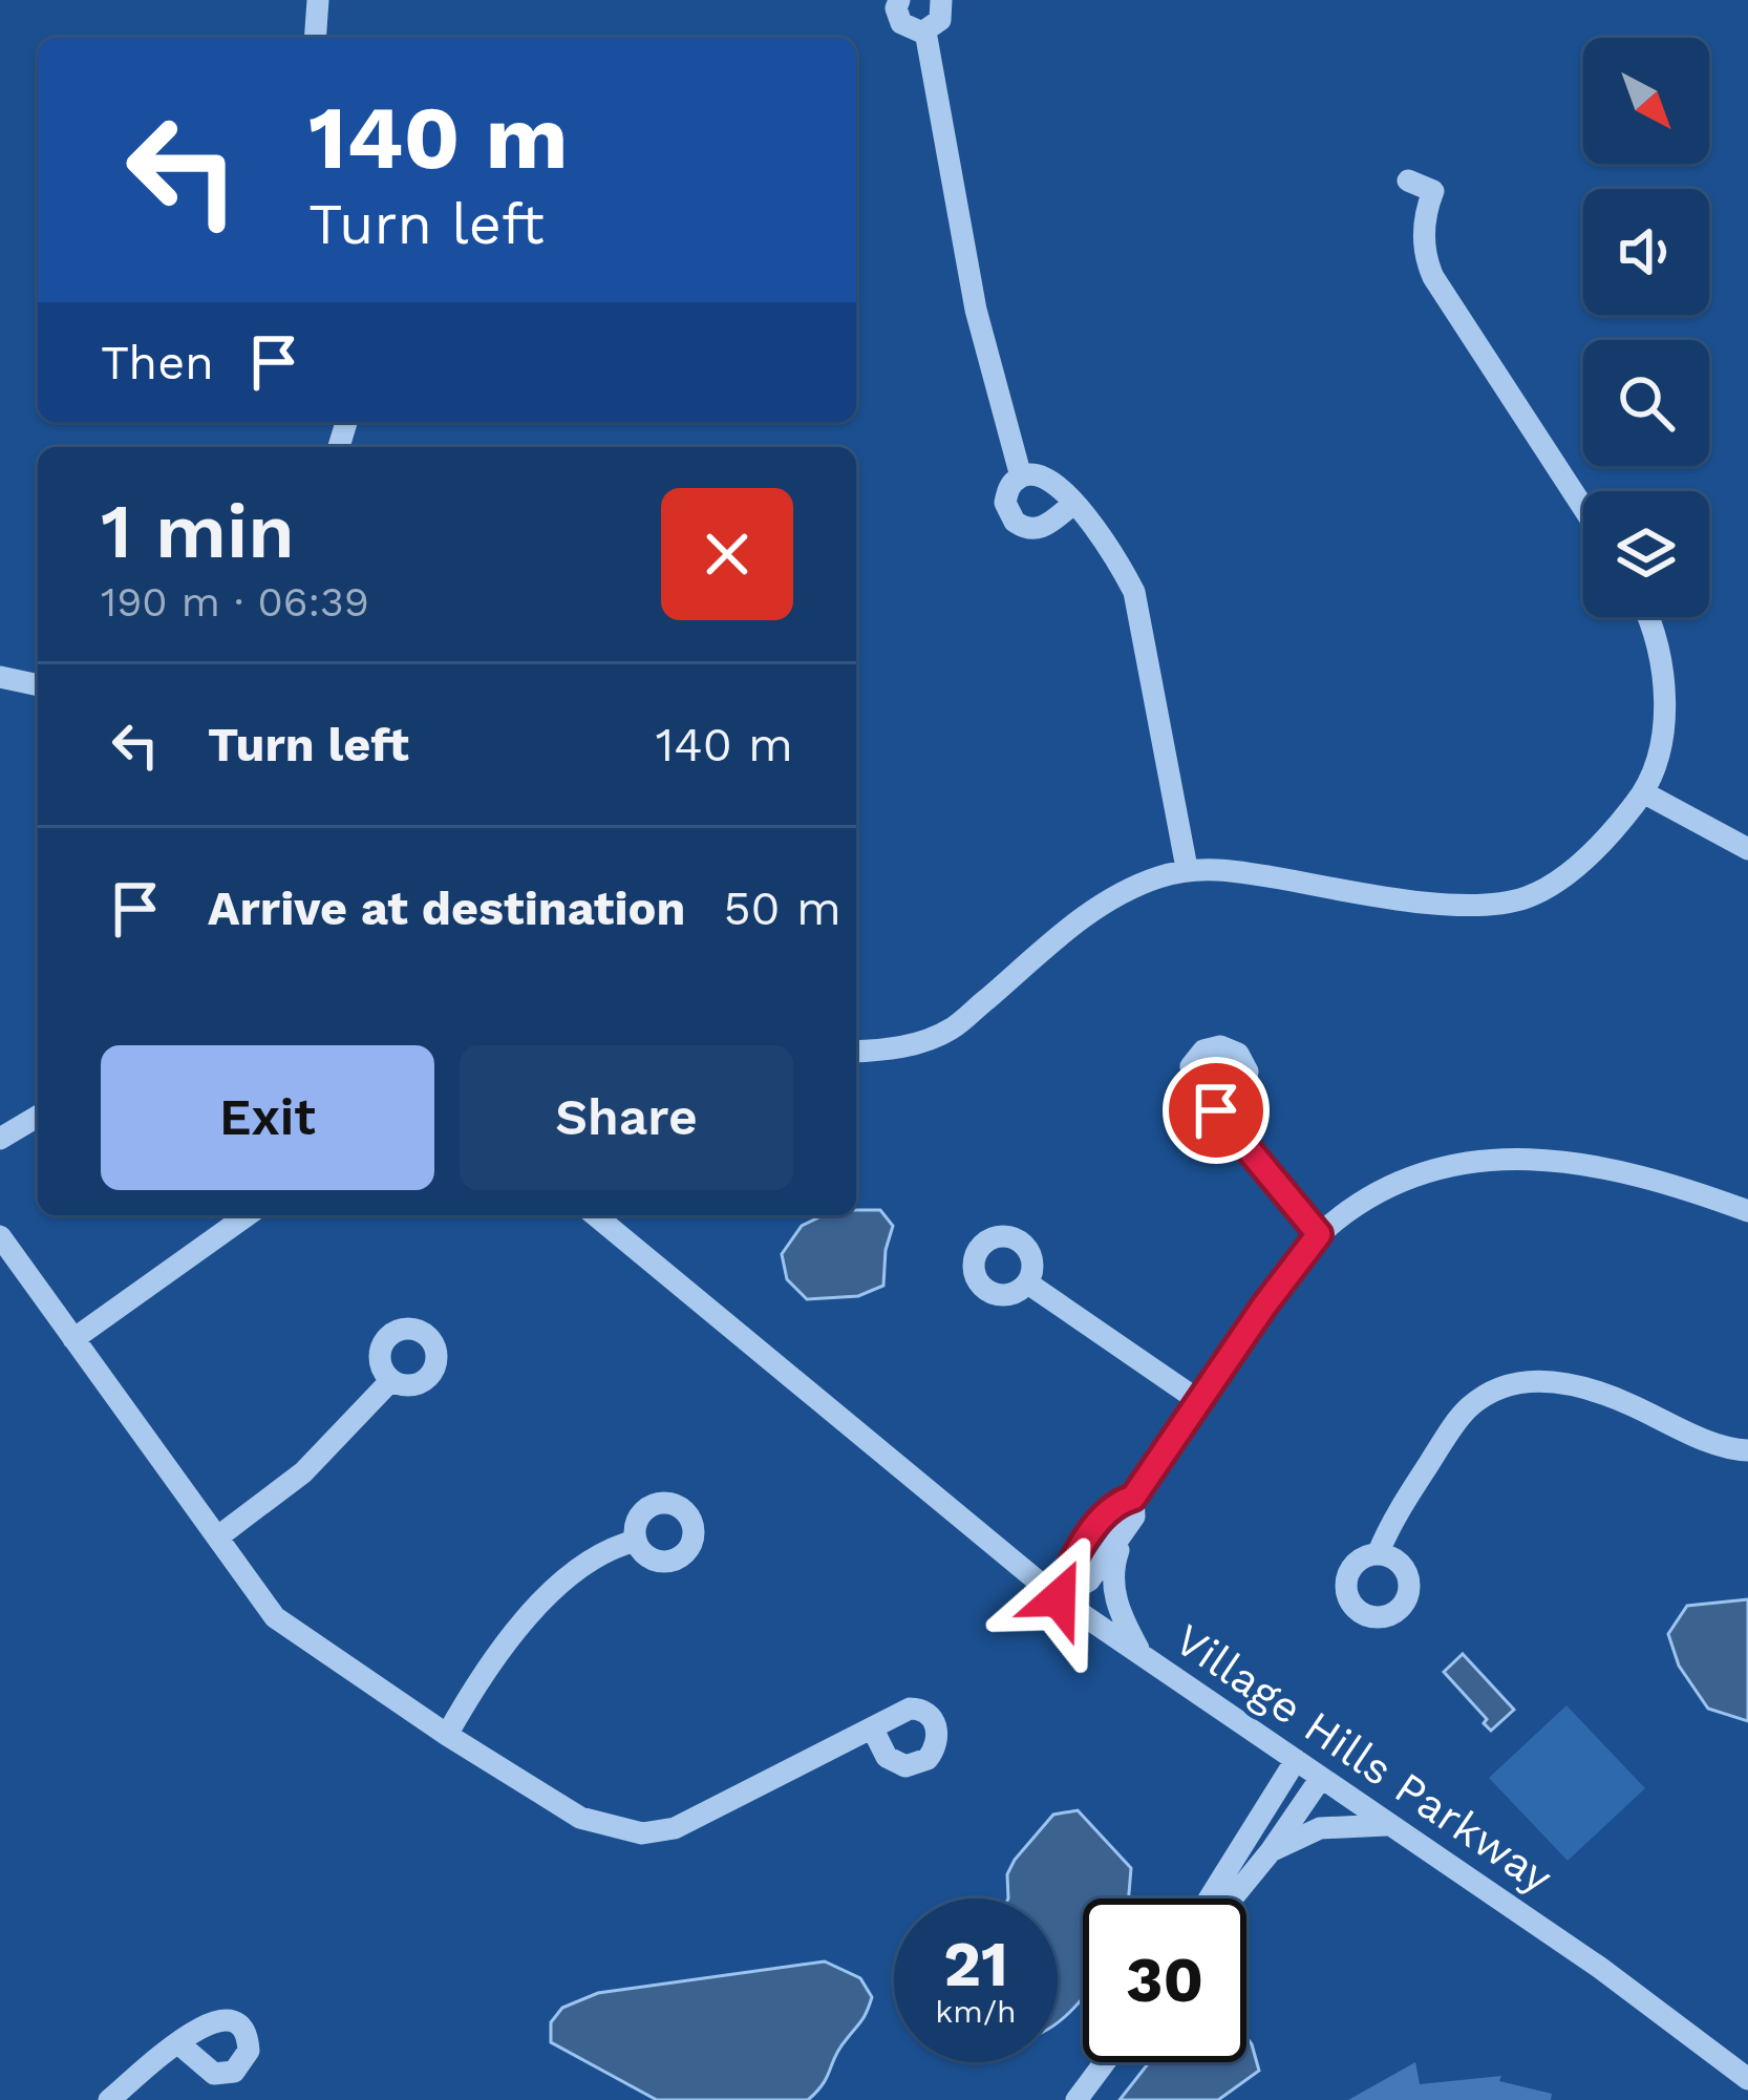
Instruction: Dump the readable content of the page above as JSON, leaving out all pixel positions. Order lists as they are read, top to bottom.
{
  "streets": {
    "street": ["Village Hills Parkway"]
  },
  "north": "bottom right",
  "page": {
    "turn": ["140 m", "Turn left"],
    "then": "Then",
    "heading": ["1 min", "190 m · 06:39"],
    "list": [
      {
        "name": "Turn left",
        "value": "140 m"
      },
      {
        "name": "Arrive at destination",
        "value": "50 m"
      }
    ],
    "buttons": ["Exit", "Share"],
    "speed": "21 km/h",
    "limit": "30"
  }
}
